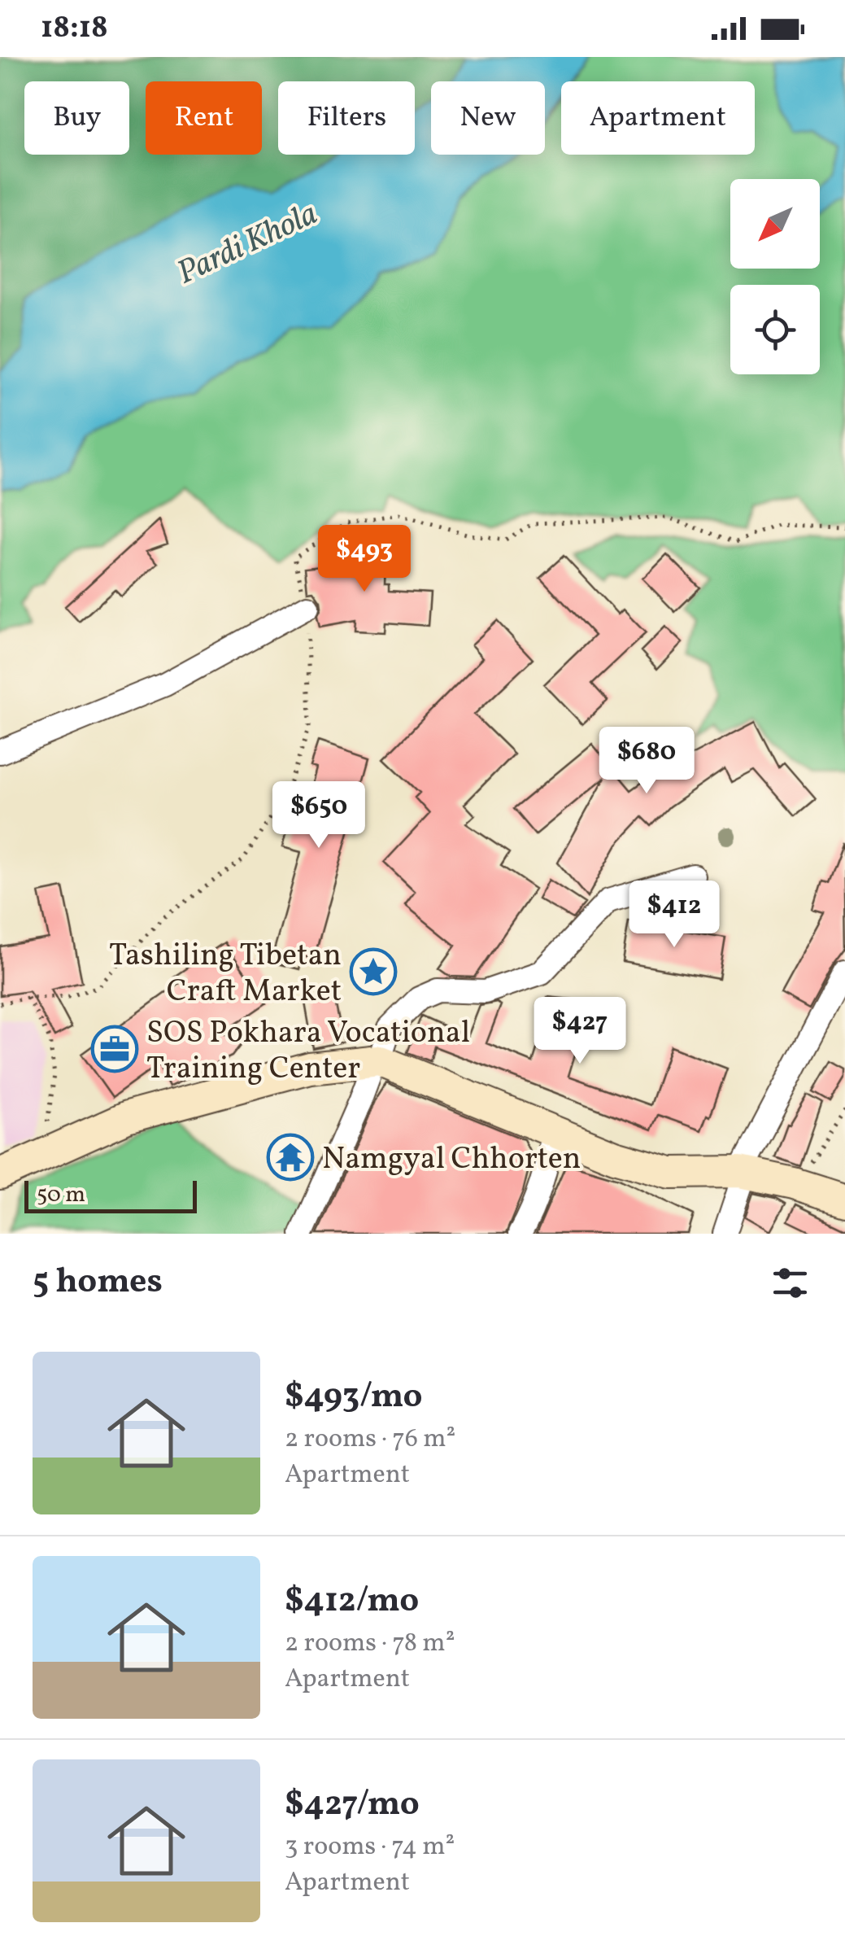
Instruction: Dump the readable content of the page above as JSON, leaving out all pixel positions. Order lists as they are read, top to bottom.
{
  "water": ["Pardi Khola"],
  "places": {
    "place": ["Tashiling Tibetan Craft Market"],
    "office": ["SOS Pokhara Vocational Training Center"],
    "temple": ["Namgyal Chhorten"]
  },
  "scale_bar": "50 m",
  "north": "bottom left",
  "page": {
    "status": "18:18",
    "chip": [
      "Buy",
      "Rent",
      "Filters",
      "New",
      "Apartment"
    ],
    "price": [
      "$493",
      "$680",
      "$650",
      "$412",
      "$427"
    ],
    "scale": "50 m",
    "heading": "5 homes",
    "list": [
      {
        "name": "$493/mo",
        "note": "2 rooms · 76 m² · Apartment"
      },
      {
        "name": "$412/mo",
        "note": "2 rooms · 78 m² · Apartment"
      },
      {
        "name": "$427/mo",
        "note": "3 rooms · 74 m² · Apartment"
      }
    ]
  }
}
